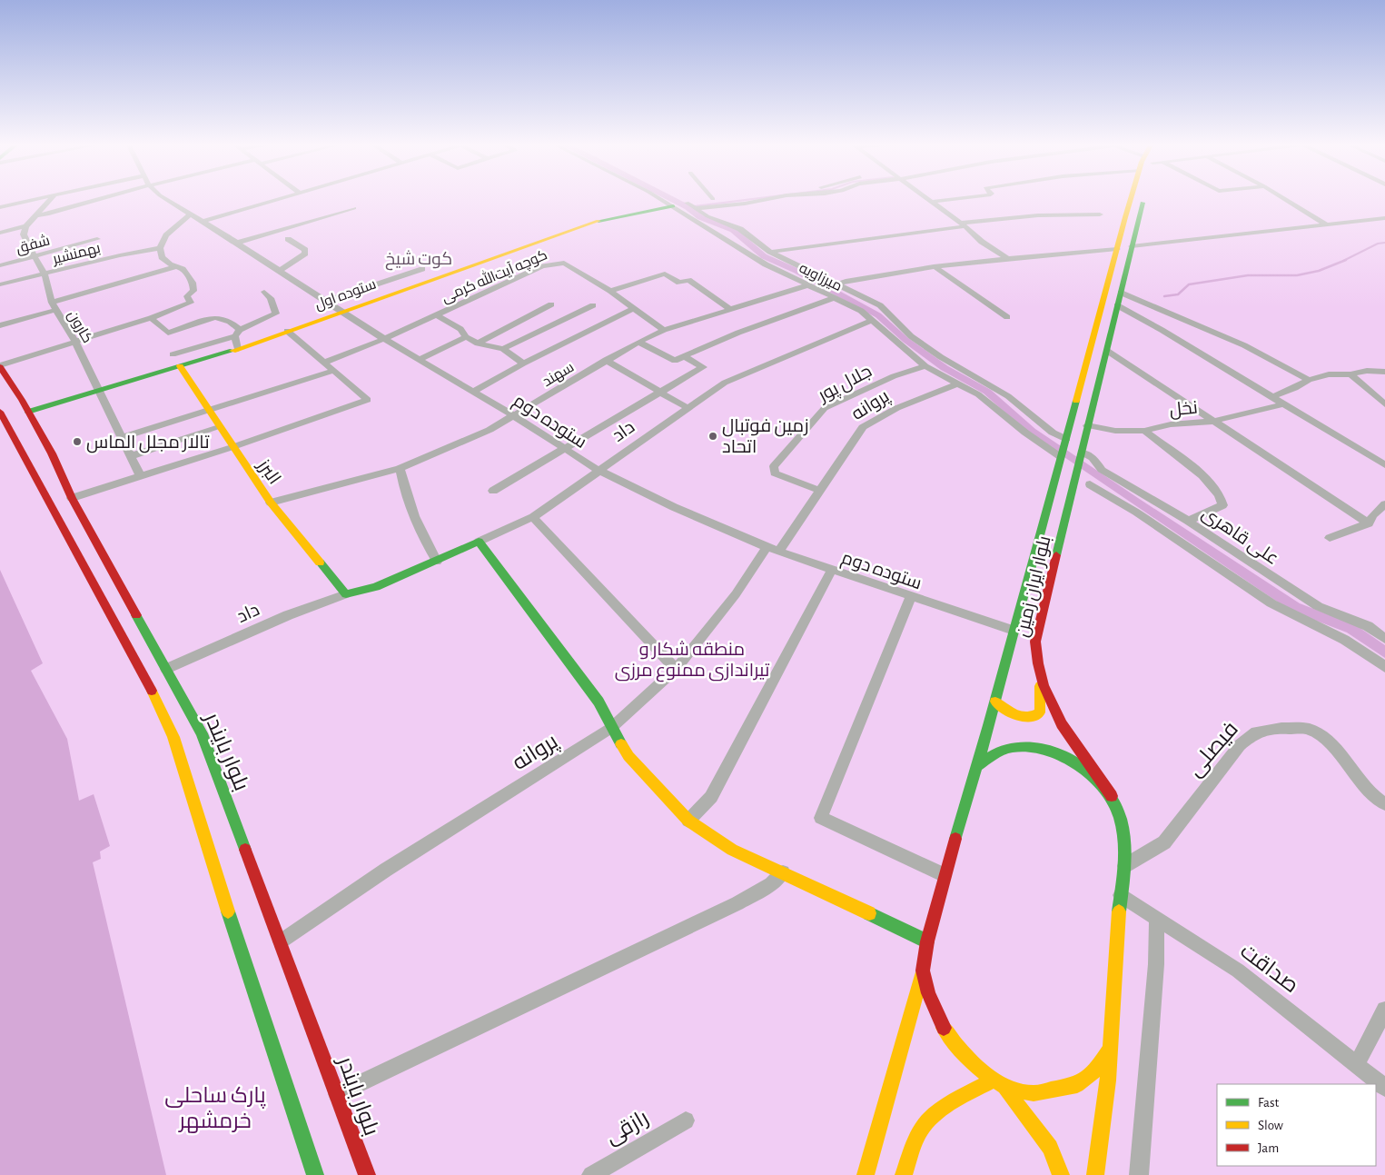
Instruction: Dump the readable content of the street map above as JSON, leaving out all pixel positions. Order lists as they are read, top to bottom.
{
  "streets": {
    "street": [
      "شفق",
      "بهمنشیر",
      "کوچه آیت‌الله کرمی",
      "میرزاویه",
      "ستوده اول",
      "کارون",
      "سهند",
      "جلال پور",
      "پروانه",
      "نخل",
      "ستوده دوم",
      "داد",
      "البرز",
      "علی قاهری",
      "بلوار ایران زمین",
      "فیصلی",
      "بلوار بایندر",
      "صداقت",
      "رازقی"
    ]
  },
  "crossings": [
    ["شفق", "کارون"],
    ["بهمنشیر", "کارون"],
    ["کوچه آیت‌الله کرمی", "سهند"],
    ["کوچه آیت‌الله کرمی", "ستوده دوم"],
    ["میرزاویه", "ستوده اول"],
    ["میرزاویه", "سهند"],
    ["میرزاویه", "جلال پور"],
    ["میرزاویه", "پروانه"],
    ["میرزاویه", "داد"],
    ["میرزاویه", "بلوار ایران زمین"],
    ["ستوده اول", "کارون"],
    ["ستوده اول", "ستوده دوم"],
    ["ستوده اول", "البرز"],
    ["ستوده اول", "بلوار بایندر"],
    ["سهند", "ستوده دوم"],
    ["سهند", "البرز"],
    ["جلال پور", "پروانه"],
    ["پروانه", "ستوده دوم"],
    ["پروانه", "بلوار بایندر"],
    ["ستوده دوم", "داد"],
    ["ستوده دوم", "بلوار ایران زمین"],
    ["داد", "البرز"],
    ["داد", "بلوار بایندر"],
    ["علی قاهری", "بلوار ایران زمین"]
  ],
  "districts": ["کوت شیخ"],
  "parks": ["منطقه شکار و تیراندازی ممنوع مرزی", "پارک ساحلی خرمشهر"],
  "places": ["زمین فوتبال اتحاد", "تالار مجلل الماس"],
  "legend": ["Fast", "Slow", "Jam"]
}
